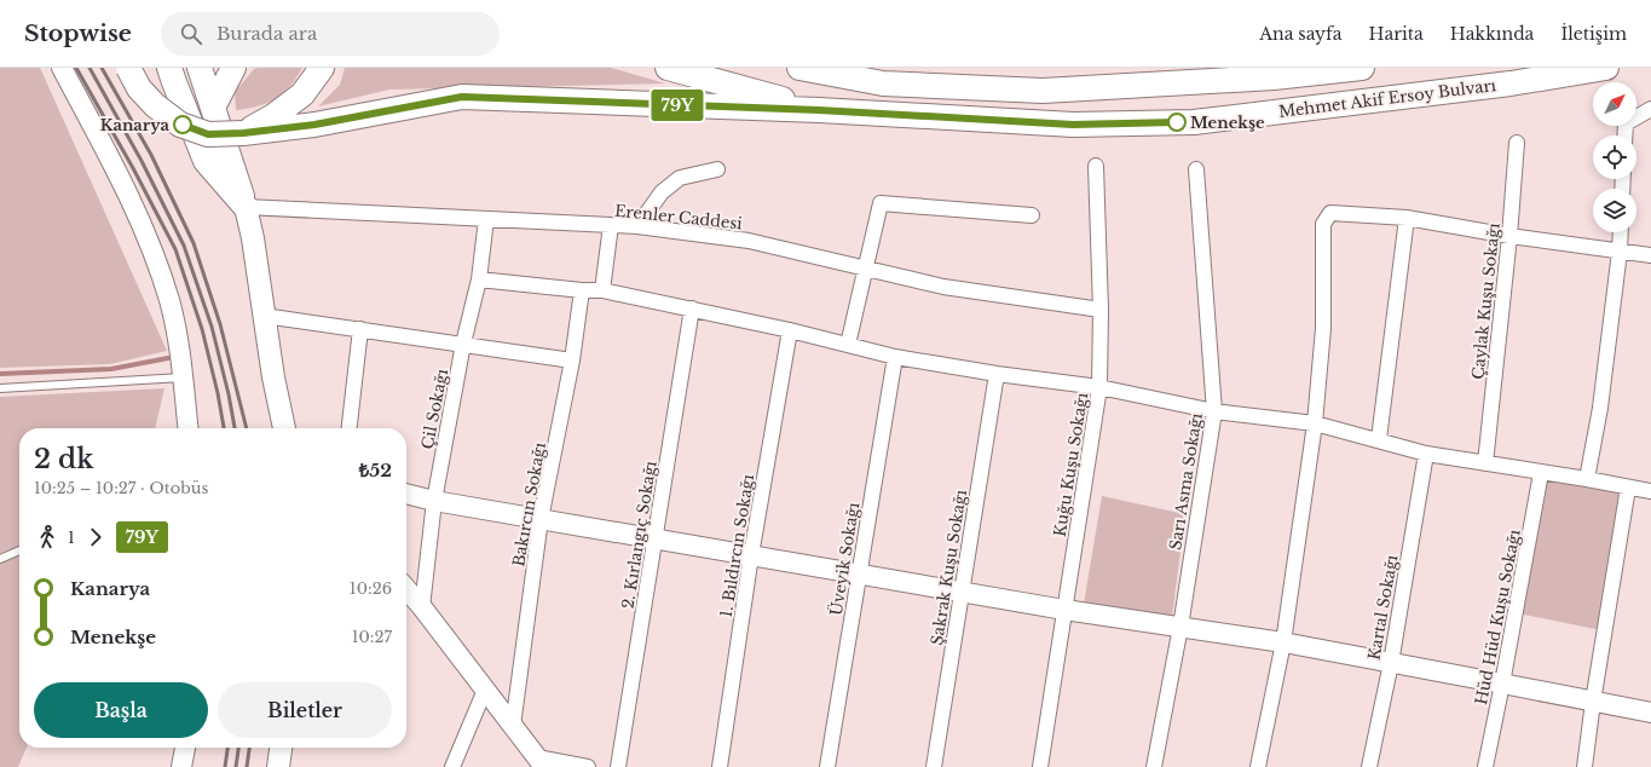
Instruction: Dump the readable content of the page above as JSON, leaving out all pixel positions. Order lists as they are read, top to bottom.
{
  "streets": {
    "main road": ["Mehmet Akif Ersoy Bulvarı"],
    "street": [
      "Erenler Caddesi",
      "Çaylak Kuşu Sokağı",
      "Çil Sokağı",
      "Kuğu Kuşu Sokağı",
      "Sarı Asma Sokağı",
      "Bakırcın Sokağı",
      "2. Kırlangıç Sokağı",
      "1. Bıldırcın Sokağı",
      "Üveyik Sokağı",
      "Şakrak Kuşu Sokağı",
      "Kartal Sokağı",
      "Hüd Hüd Kuşu Sokağı"
    ]
  },
  "crossings": [
    ["Erenler Caddesi", "Çil Sokağı"],
    ["Erenler Caddesi", "Kuğu Kuşu Sokağı"]
  ],
  "places": ["Menekşe", "Kanarya"],
  "lines": ["bus line 79Y"],
  "north": "top right",
  "page": {
    "header": "Stopwise",
    "search": "Burada ara",
    "nav": [
      "Ana sayfa",
      "Harita",
      "Hakkında",
      "İletişim"
    ],
    "on_map": "79Y",
    "heading": ["2 dk", "10:25 – 10:27 · Otobüs", "₺52"],
    "legs": ["1", "79Y"],
    "list": [
      {
        "name": "Kanarya",
        "value": "10:26"
      },
      {
        "name": "Menekşe",
        "value": "10:27"
      }
    ],
    "buttons": ["Başla", "Biletler"]
  }
}
